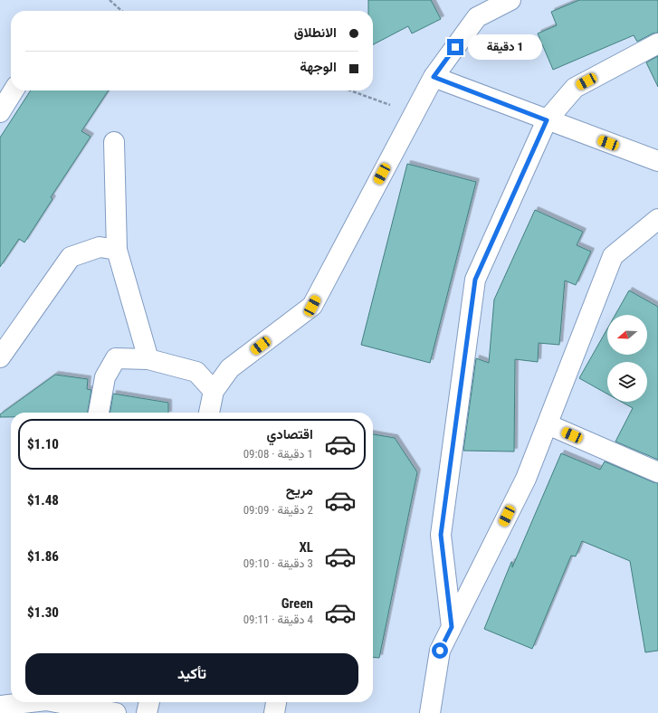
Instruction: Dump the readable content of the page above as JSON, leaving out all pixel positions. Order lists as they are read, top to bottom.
{
  "north": "left",
  "page": {
    "banner": ["الانطلاق", "الوجهة"],
    "bubble": "1 دقيقة",
    "list": [
      {
        "name": "اقتصادي",
        "note": "1 دقيقة · 09:08",
        "value": "$1.10"
      },
      {
        "name": "مريح",
        "note": "2 دقيقة · 09:09",
        "value": "$1.48"
      },
      {
        "name": "XL",
        "note": "3 دقيقة · 09:10",
        "value": "$1.86"
      },
      {
        "name": "Green",
        "note": "4 دقيقة · 09:11",
        "value": "$1.30"
      }
    ],
    "buttons": "تأكيد"
  }
}
